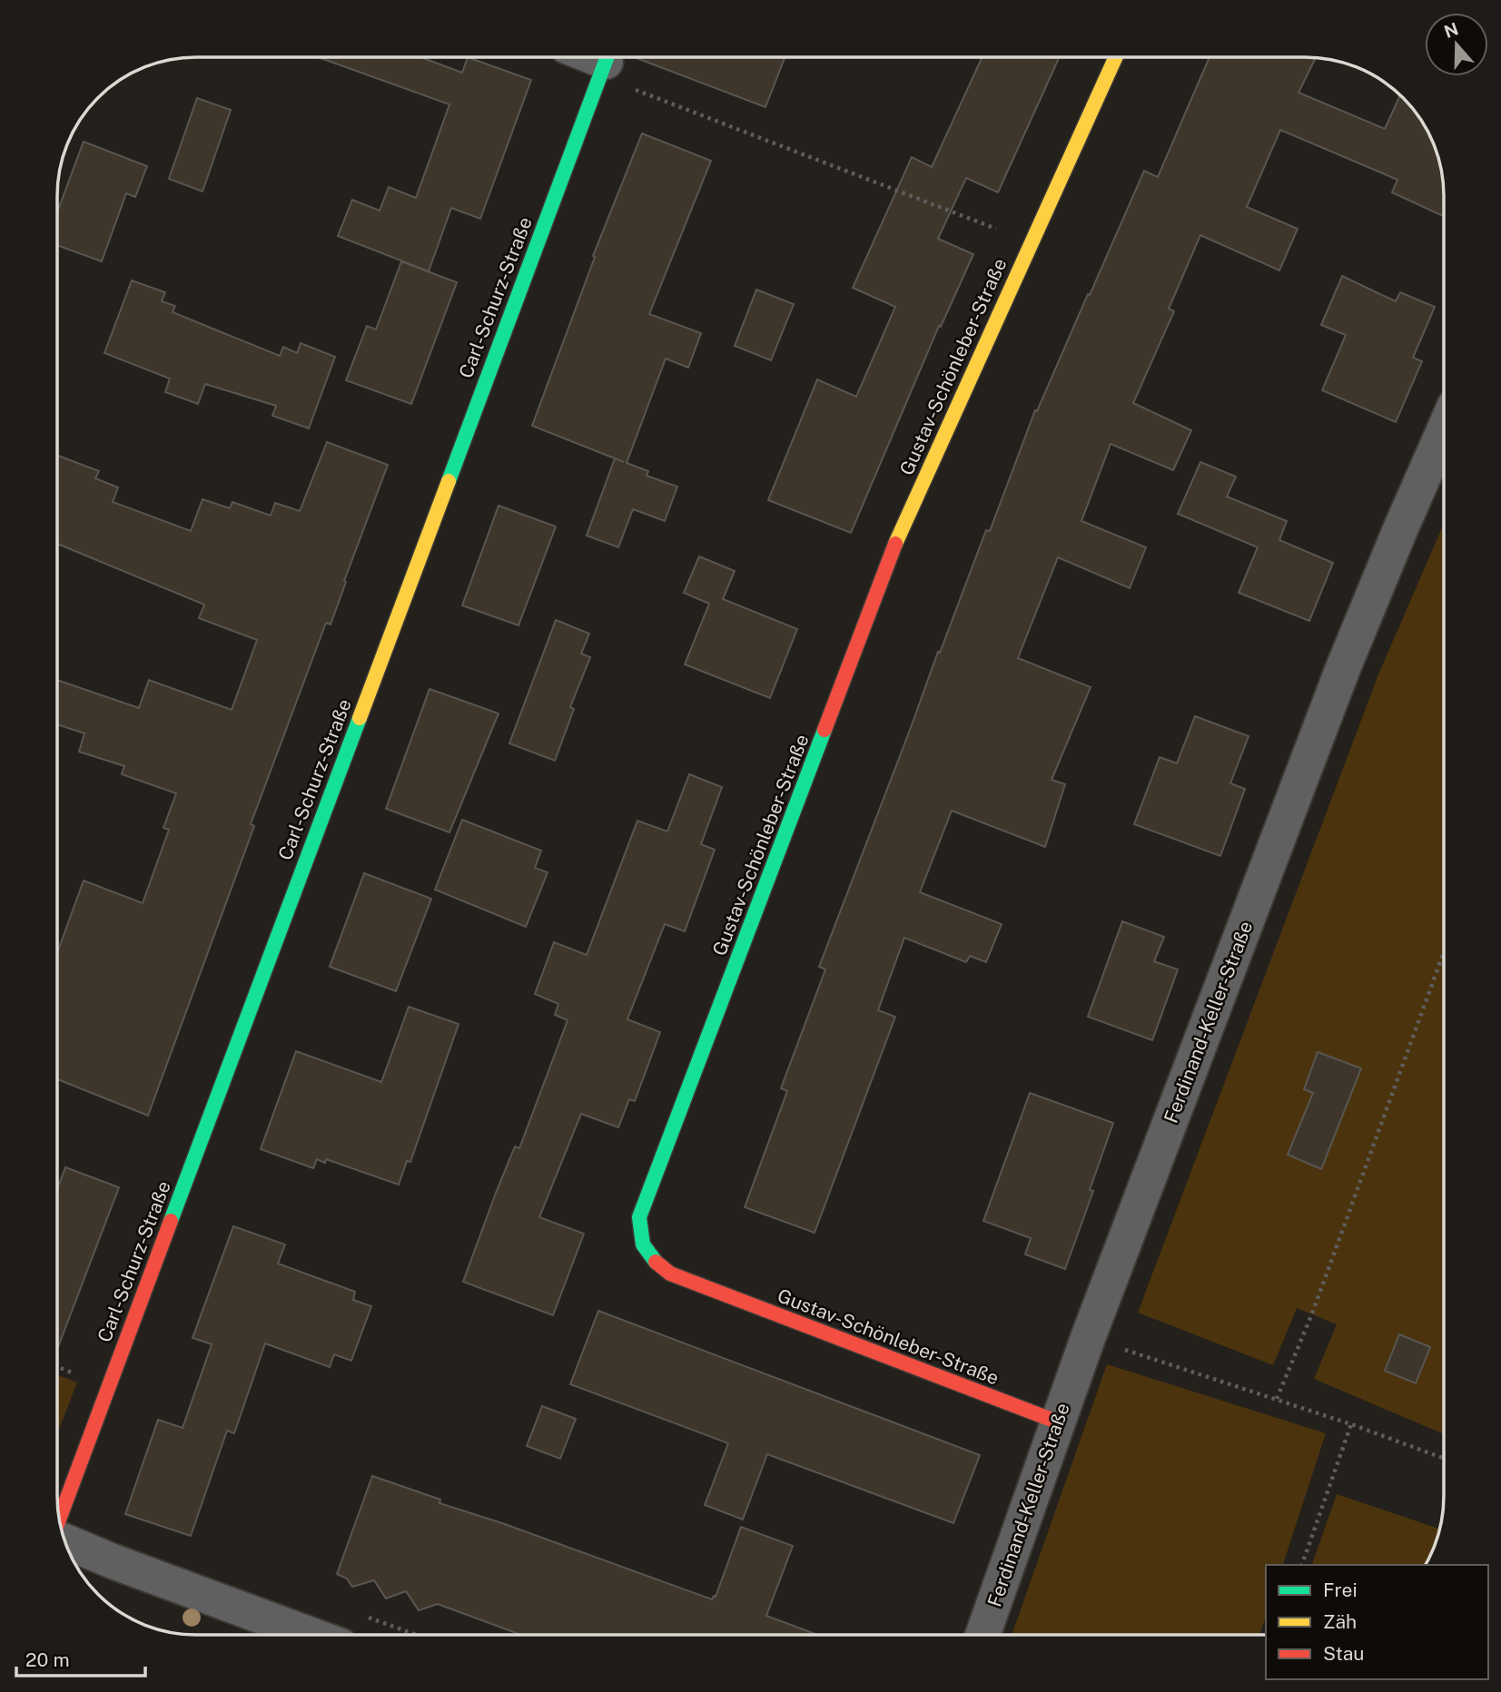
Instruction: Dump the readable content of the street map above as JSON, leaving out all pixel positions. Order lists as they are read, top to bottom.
{
  "streets": {
    "street": ["Carl-Schurz-Straße", "Gustav-Schönleber-Straße", "Ferdinand-Keller-Straße"]
  },
  "crossings": [
    ["Gustav-Schönleber-Straße", "Ferdinand-Keller-Straße"]
  ],
  "legend": ["Frei", "Zäh", "Stau"],
  "scale_bar": "20 m",
  "north": "top"
}
